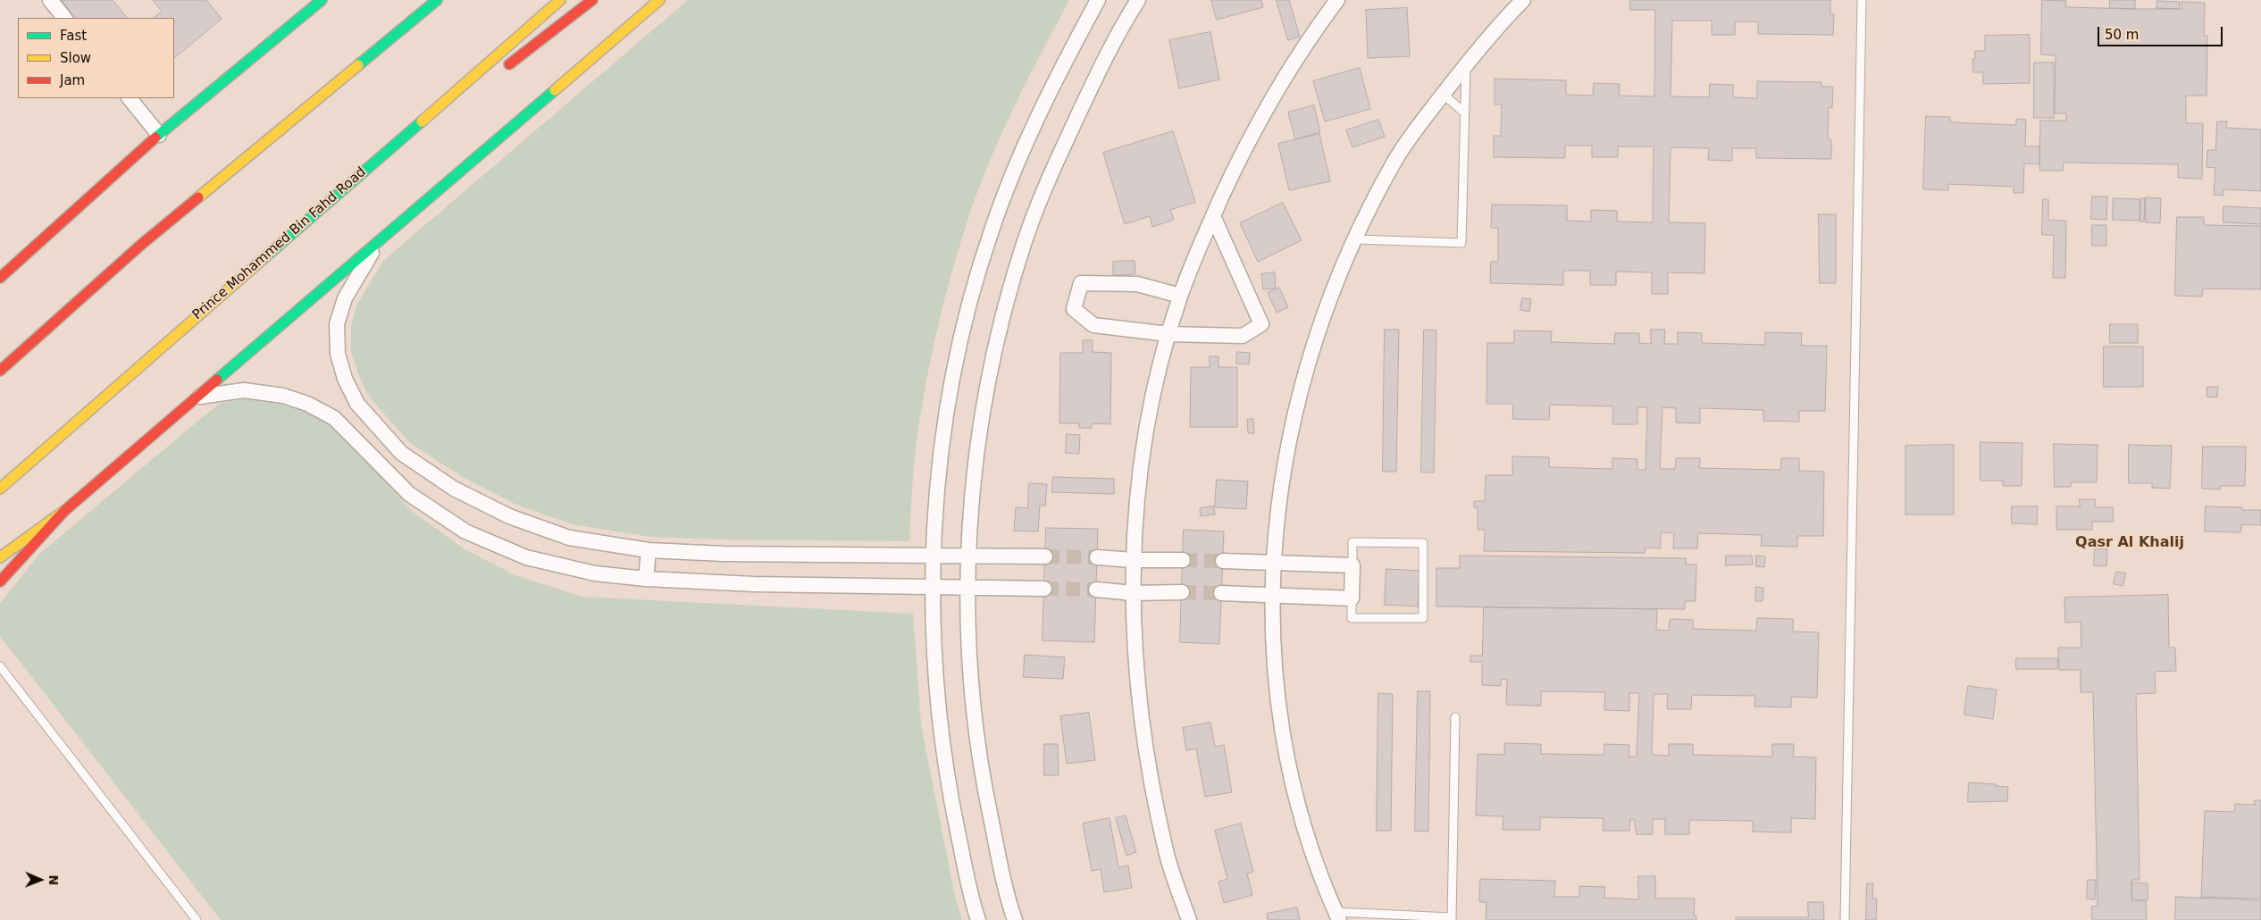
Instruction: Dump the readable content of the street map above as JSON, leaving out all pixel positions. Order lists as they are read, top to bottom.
{
  "streets": {
    "main road": ["Prince Mohammed Bin Fahd Road"]
  },
  "districts": ["Qasr Al Khalij"],
  "legend": ["Fast", "Slow", "Jam"],
  "scale_bar": "50 m",
  "north": "right"
}
